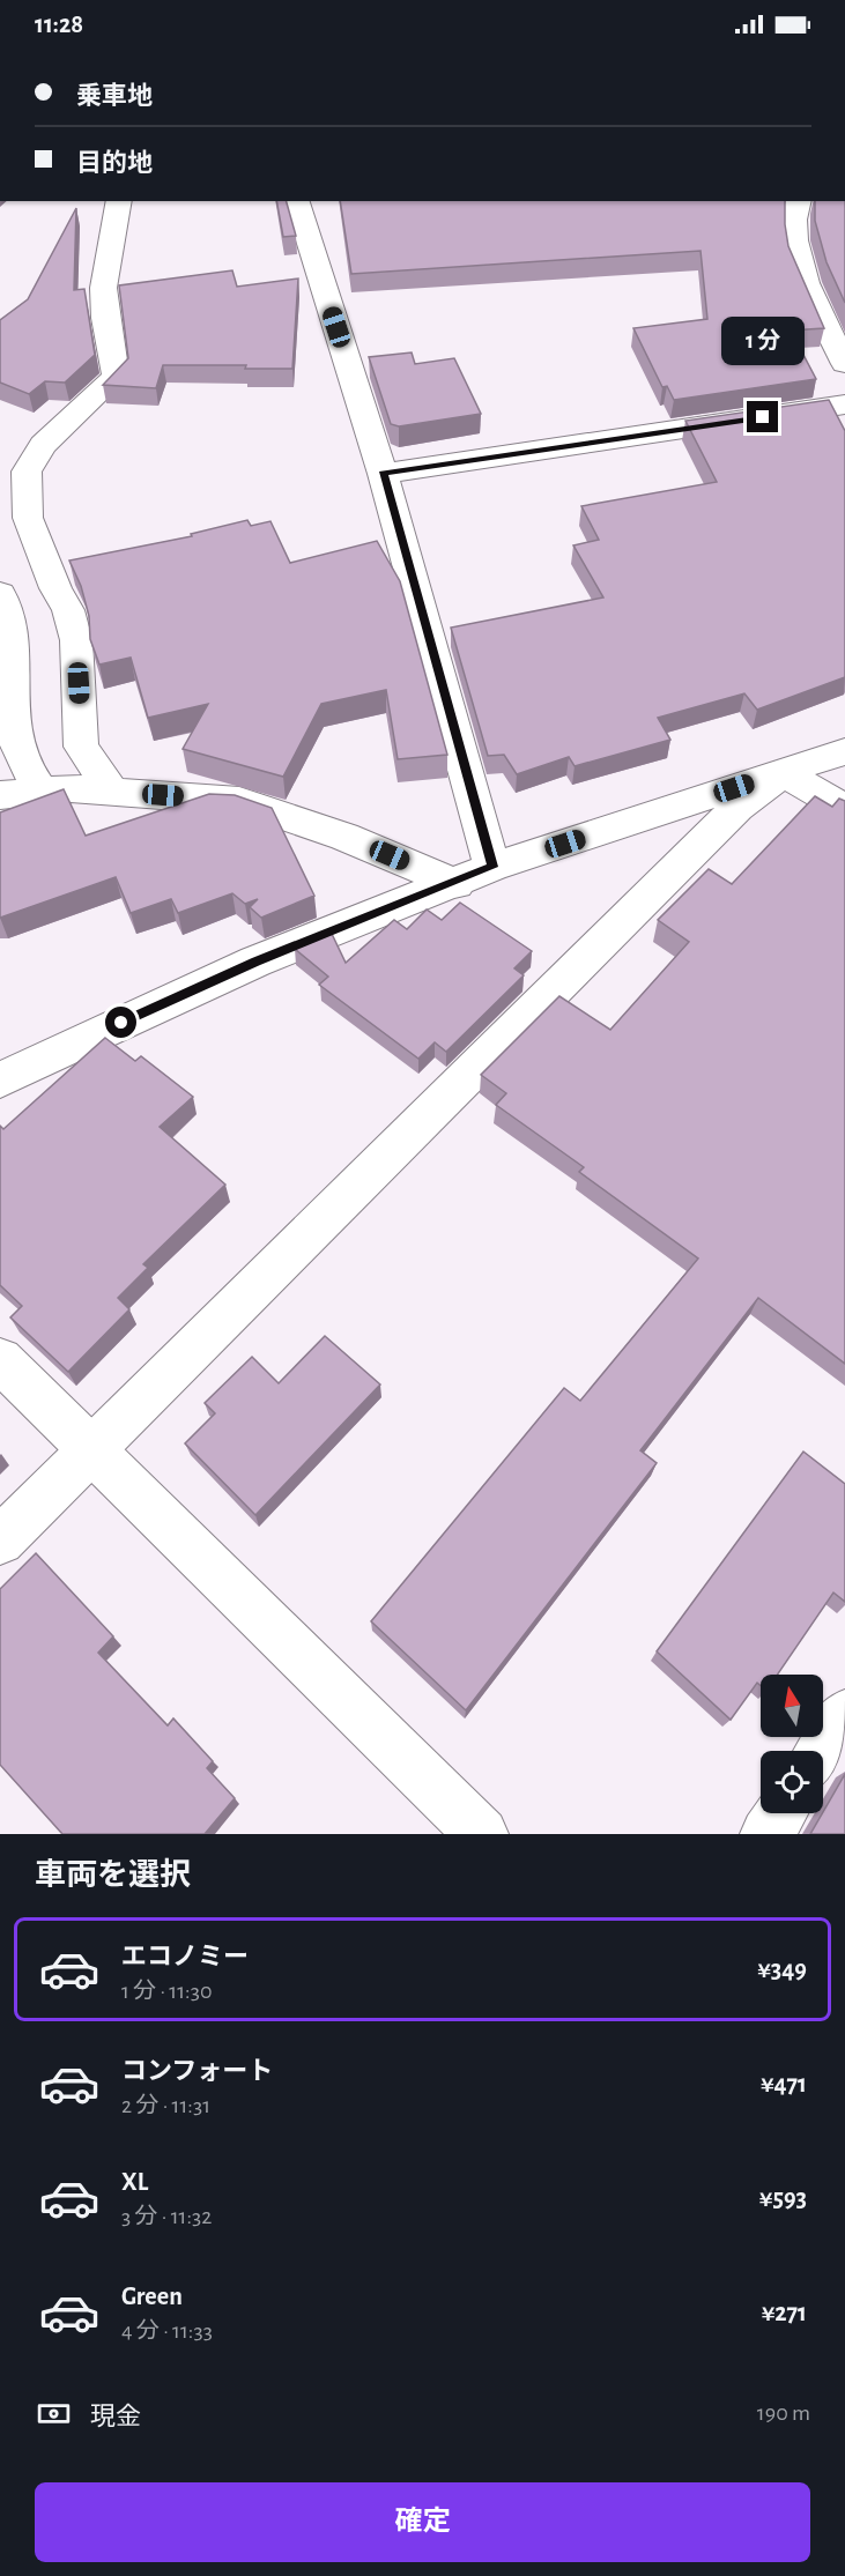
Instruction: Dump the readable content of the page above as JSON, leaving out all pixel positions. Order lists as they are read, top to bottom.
{
  "north": "top",
  "page": {
    "status": "11:28",
    "banner": ["乗車地", "目的地"],
    "bubble": "1 分",
    "heading": "車両を選択",
    "list": [
      {
        "name": "エコノミー",
        "note": "1 分 · 11:30",
        "value": "¥349"
      },
      {
        "name": "コンフォート",
        "note": "2 分 · 11:31",
        "value": "¥471"
      },
      {
        "name": "XL",
        "note": "3 分 · 11:32",
        "value": "¥593"
      },
      {
        "name": "Green",
        "note": "4 分 · 11:33",
        "value": "¥271"
      }
    ],
    "pay": ["現金", "190 m"],
    "buttons": "確定"
  }
}
